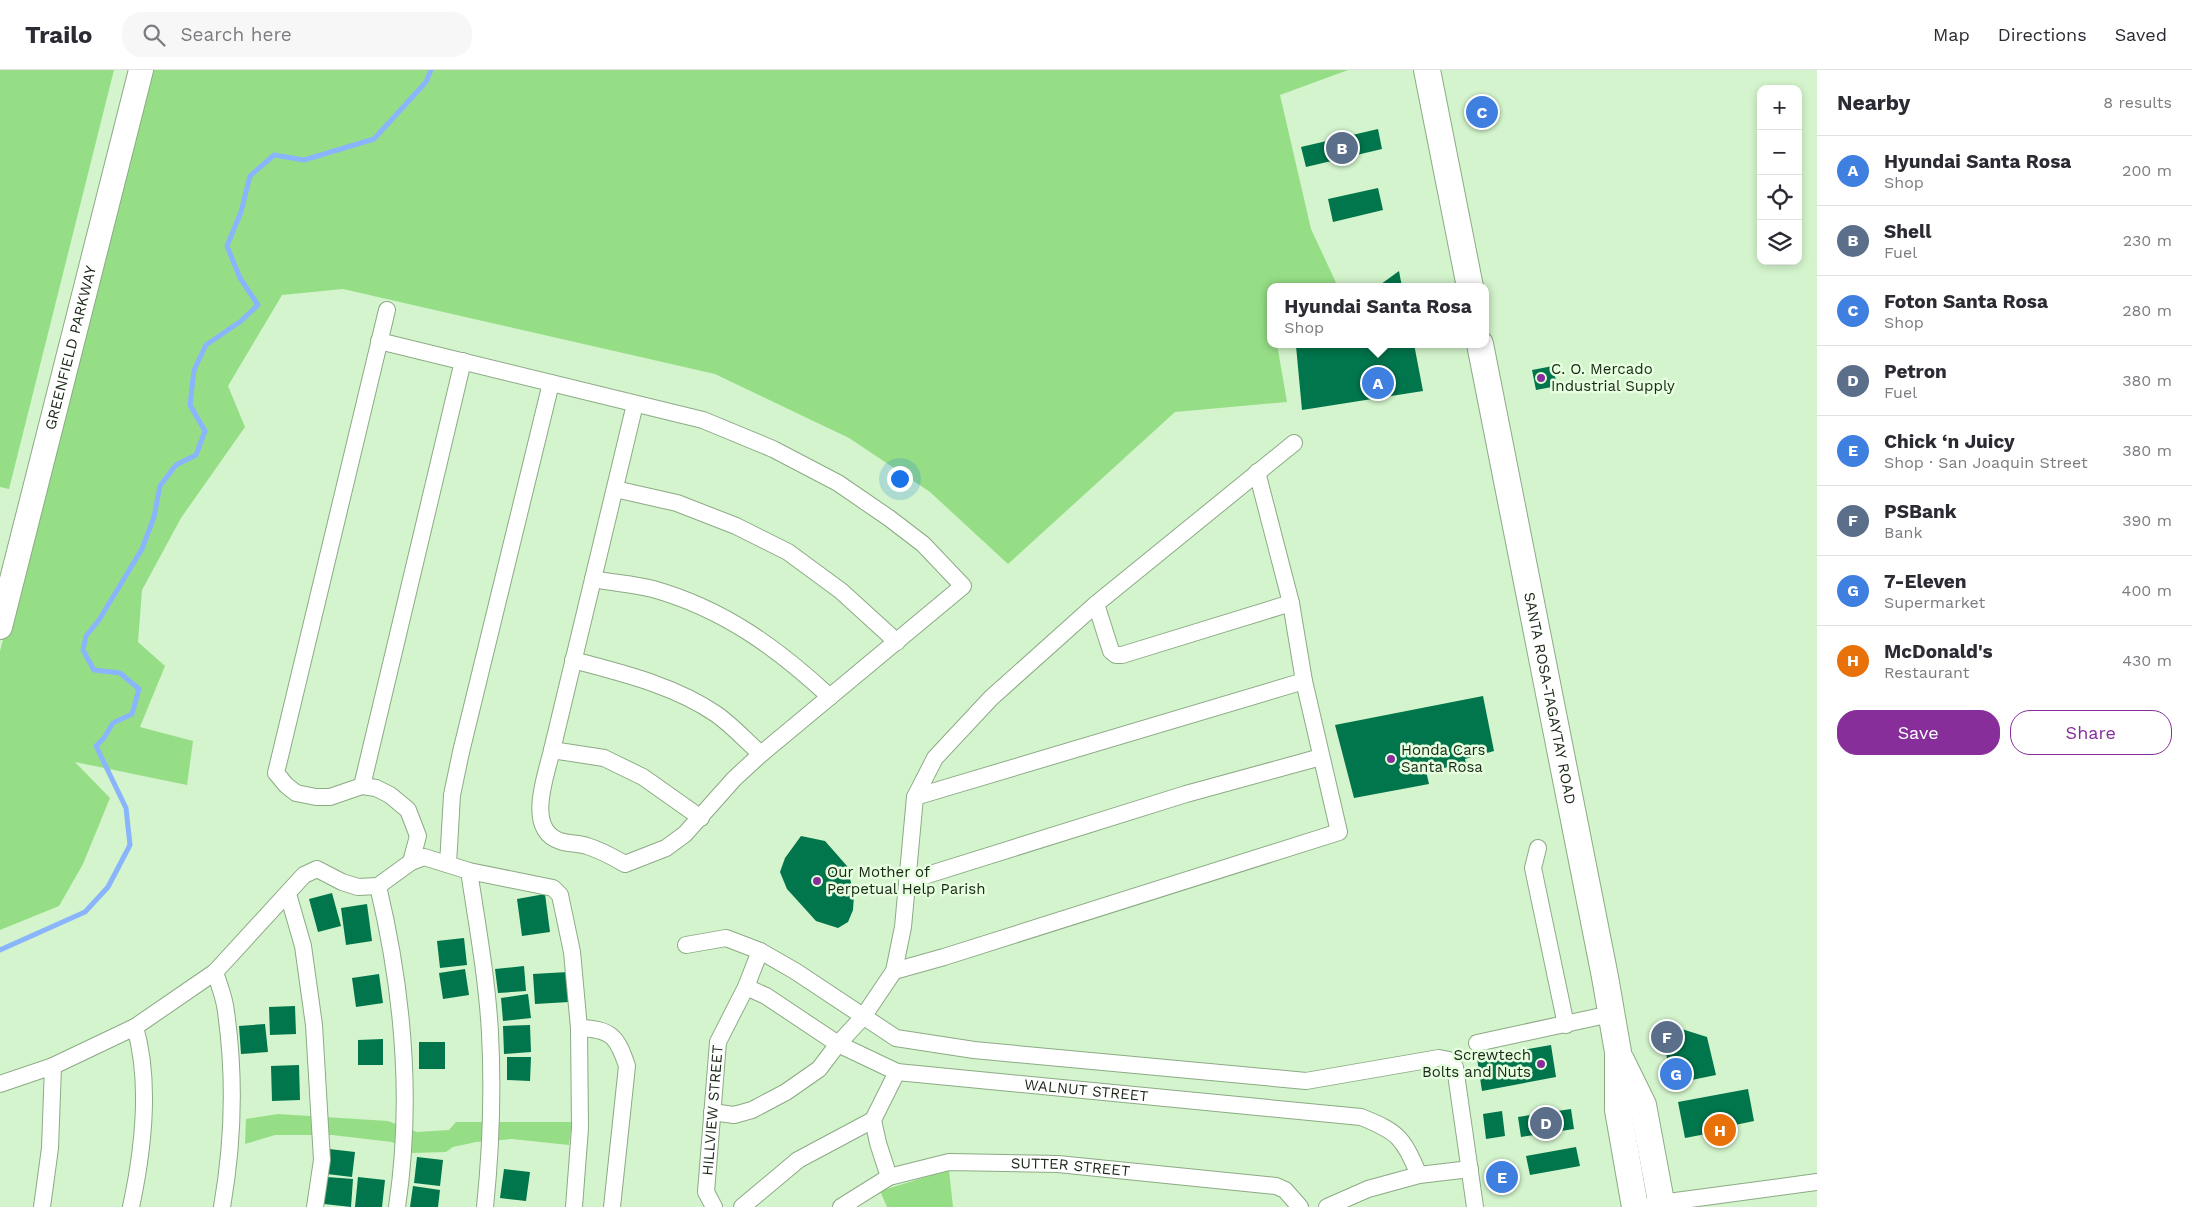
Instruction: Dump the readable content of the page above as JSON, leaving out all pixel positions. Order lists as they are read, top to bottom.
{
  "streets": {
    "main road": ["GREENFIELD PARKWAY", "SANTA ROSA-TAGAYTAY ROAD"],
    "street": ["WALNUT STREET", "HILLVIEW STREET", "SUTTER STREET"]
  },
  "crossings": [
    ["WALNUT STREET", "HILLVIEW STREET"]
  ],
  "places": [
    "C. O. Mercado Industrial Supply",
    "Honda Cars Santa Rosa",
    "Our Mother of Perpetual Help Parish",
    "Screwtech Bolts and Nuts"
  ],
  "page": {
    "header": "Trailo",
    "search": "Search here",
    "nav": ["Map", "Directions", "Saved"],
    "heading": ["Nearby", "8 results"],
    "map_buttons": ["+", "−"],
    "pins": [
      "C",
      "B",
      "A",
      "F",
      "G",
      "D",
      "H",
      "E"
    ],
    "list": [
      {
        "mark": "A",
        "name": "Hyundai Santa Rosa",
        "note": "Shop",
        "value": "200 m"
      },
      {
        "mark": "B",
        "name": "Shell",
        "note": "Fuel",
        "value": "230 m"
      },
      {
        "mark": "C",
        "name": "Foton Santa Rosa",
        "note": "Shop",
        "value": "280 m"
      },
      {
        "mark": "D",
        "name": "Petron",
        "note": "Fuel",
        "value": "380 m"
      },
      {
        "mark": "E",
        "name": "Chick ‘n Juicy",
        "note": "Shop · San Joaquin Street",
        "value": "380 m"
      },
      {
        "mark": "F",
        "name": "PSBank",
        "note": "Bank",
        "value": "390 m"
      },
      {
        "mark": "G",
        "name": "7-Eleven",
        "note": "Supermarket",
        "value": "400 m"
      },
      {
        "mark": "H",
        "name": "McDonald's",
        "note": "Restaurant",
        "value": "430 m"
      }
    ],
    "popup": ["Hyundai Santa Rosa", "Shop"],
    "buttons": ["Save", "Share"]
  }
}
